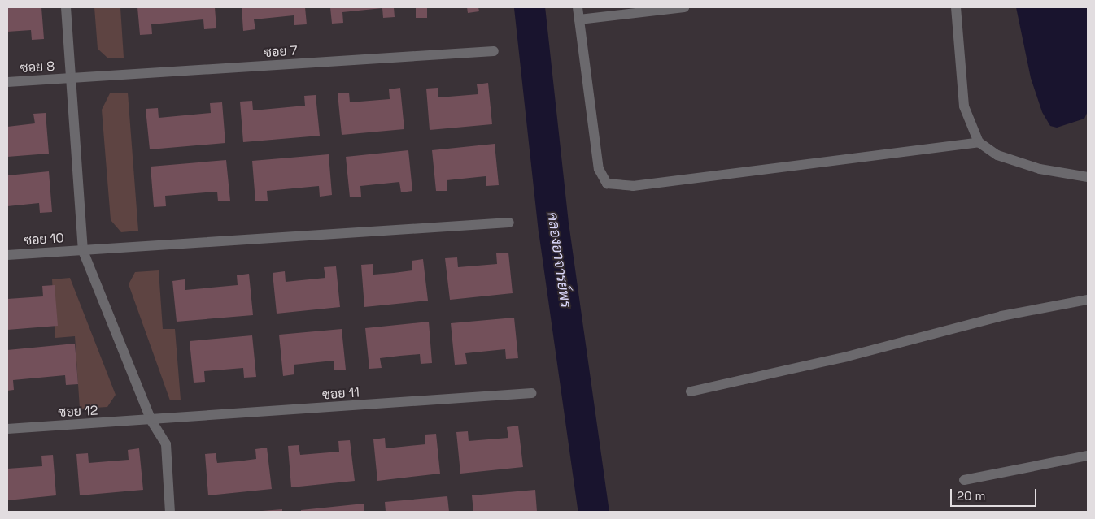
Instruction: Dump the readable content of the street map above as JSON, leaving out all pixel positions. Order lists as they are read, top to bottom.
{
  "streets": {
    "street": [
      "ซอย 7",
      "ซอย 8",
      "ซอย 10",
      "ซอย 11",
      "ซอย 12"
    ]
  },
  "crossings": [
    ["ซอย 7", "ซอย 8"],
    ["ซอย 11", "ซอย 12"]
  ],
  "water": ["คลองอาจารย์พร"],
  "scale_bar": "20 m"
}
